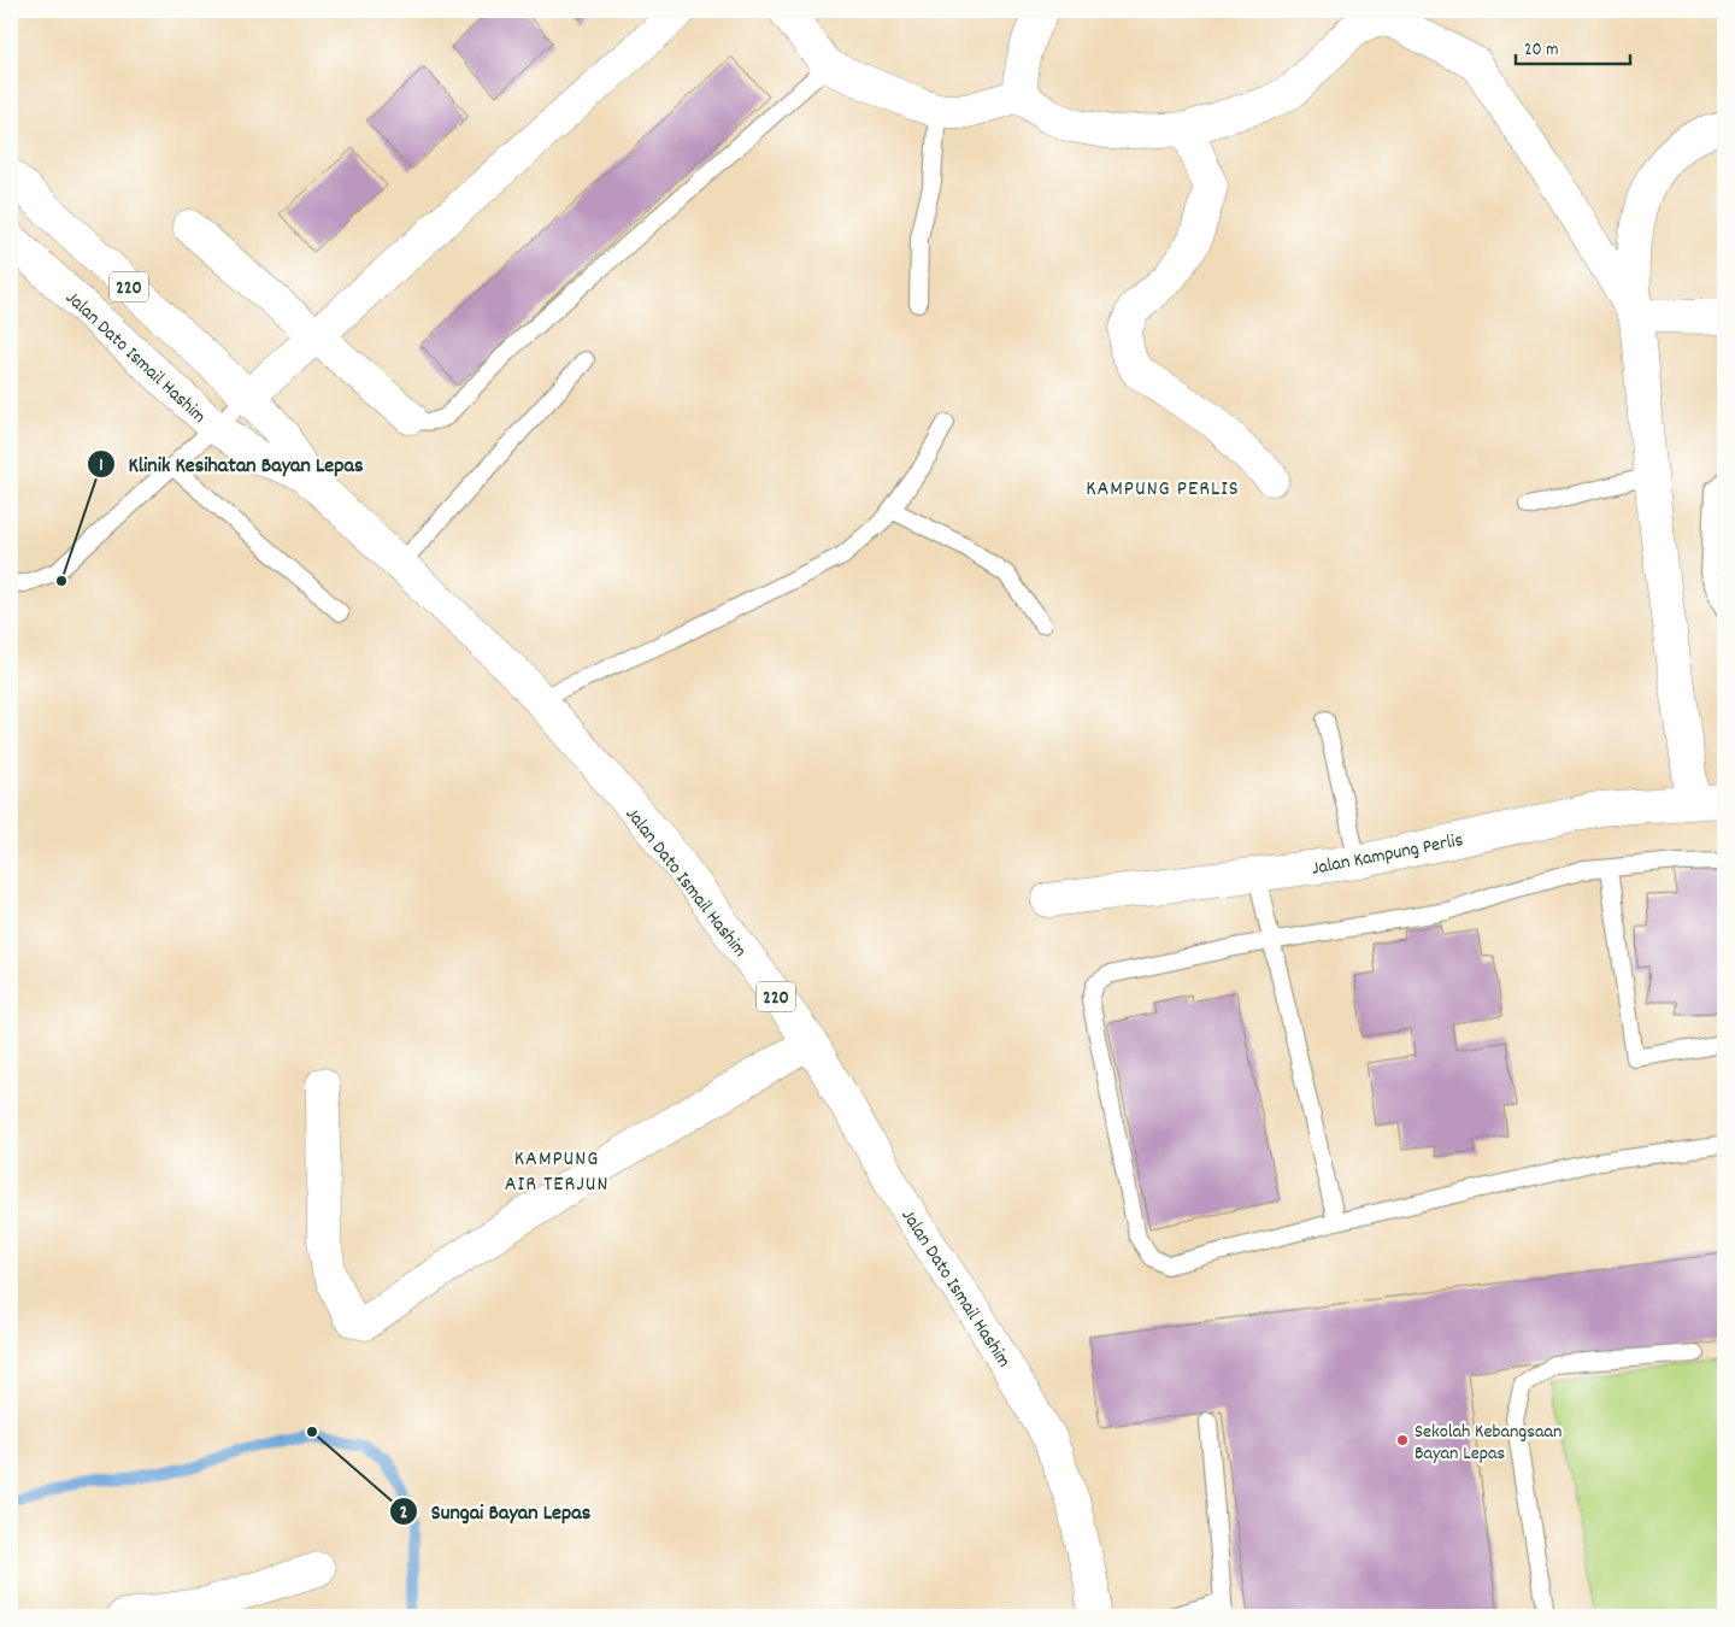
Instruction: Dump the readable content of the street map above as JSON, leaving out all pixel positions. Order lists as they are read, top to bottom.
{
  "streets": {
    "street": ["220", "Jalan Dato Ismail Hashim", "Jalan Kampung Perlis"]
  },
  "districts": ["KAMPUNG PERLIS", "KAMPUNG AIR TERJUN"],
  "places": ["Klinik Kesihatan Bayan Lepas", "Sungai Bayan Lepas", "Sekolah Kebangsaan Bayan Lepas"],
  "scale_bar": "20 m"
}
